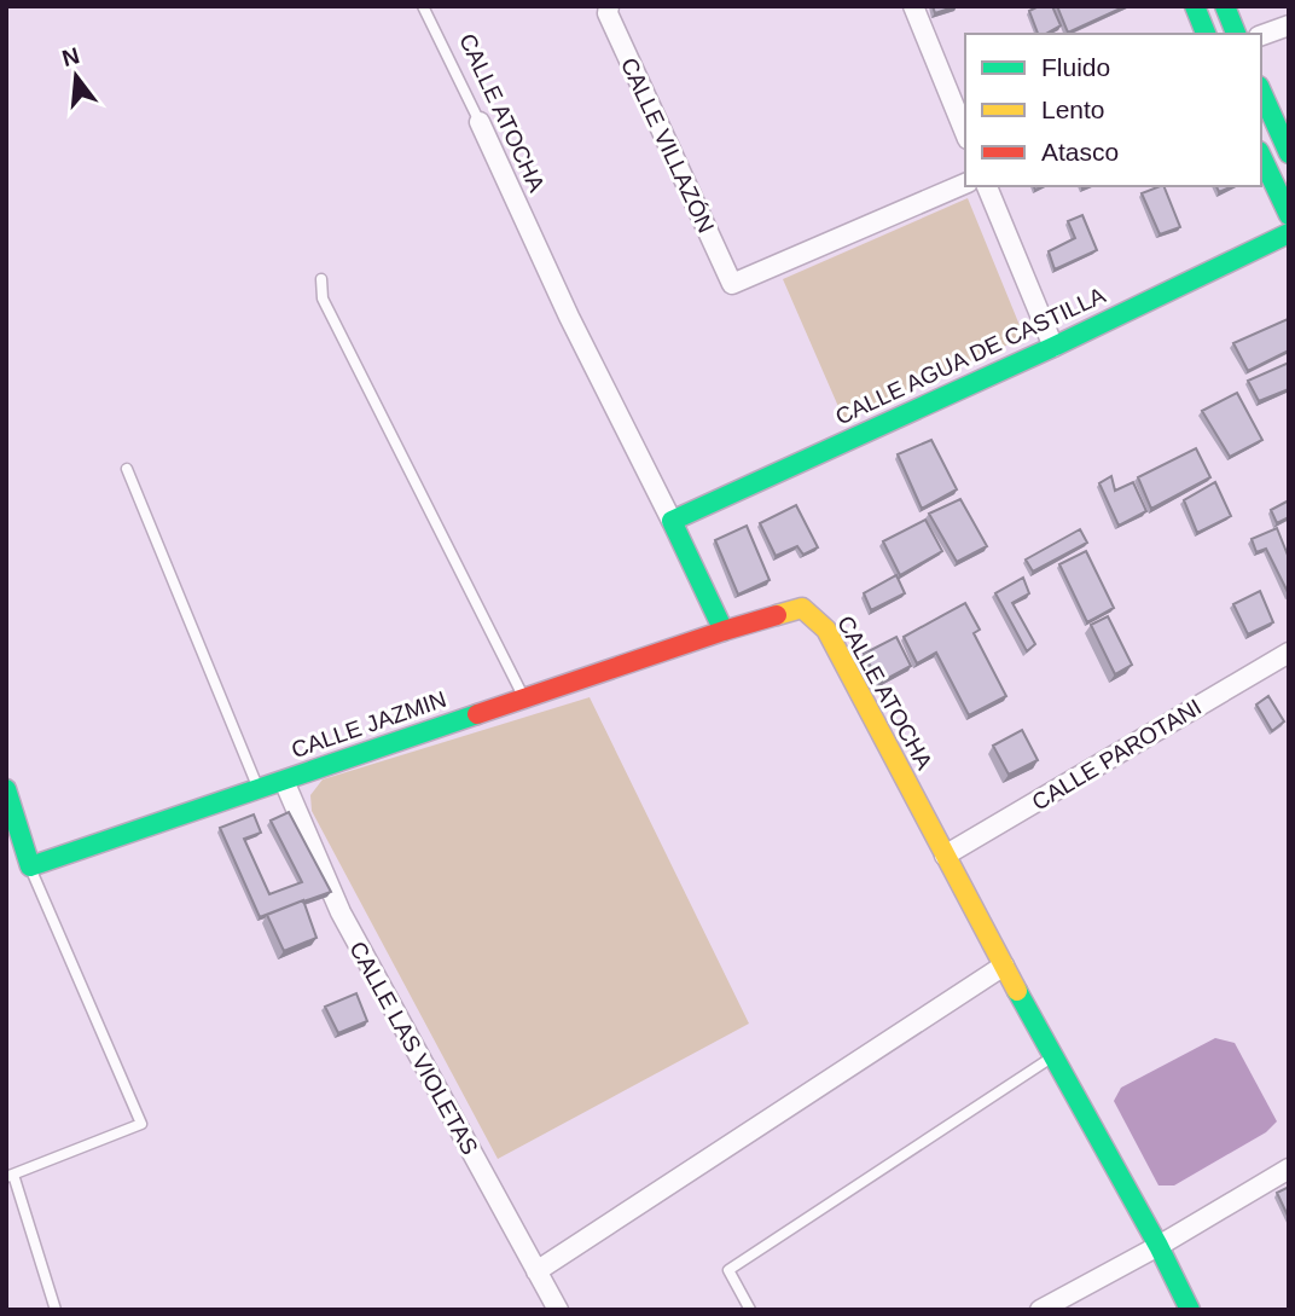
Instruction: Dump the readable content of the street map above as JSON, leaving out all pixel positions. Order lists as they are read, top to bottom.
{
  "streets": {
    "street": [
      "CALLE ATOCHA",
      "CALLE VILLAZÓN",
      "CALLE AGUA DE CASTILLA",
      "CALLE JAZMIN",
      "CALLE PAROTANI",
      "CALLE LAS VIOLETAS"
    ]
  },
  "crossings": [
    ["CALLE ATOCHA", "CALLE AGUA DE CASTILLA"],
    ["CALLE ATOCHA", "CALLE JAZMIN"],
    ["CALLE ATOCHA", "CALLE PAROTANI"],
    ["CALLE JAZMIN", "CALLE LAS VIOLETAS"]
  ],
  "legend": ["Fluido", "Lento", "Atasco"],
  "north": "top"
}
